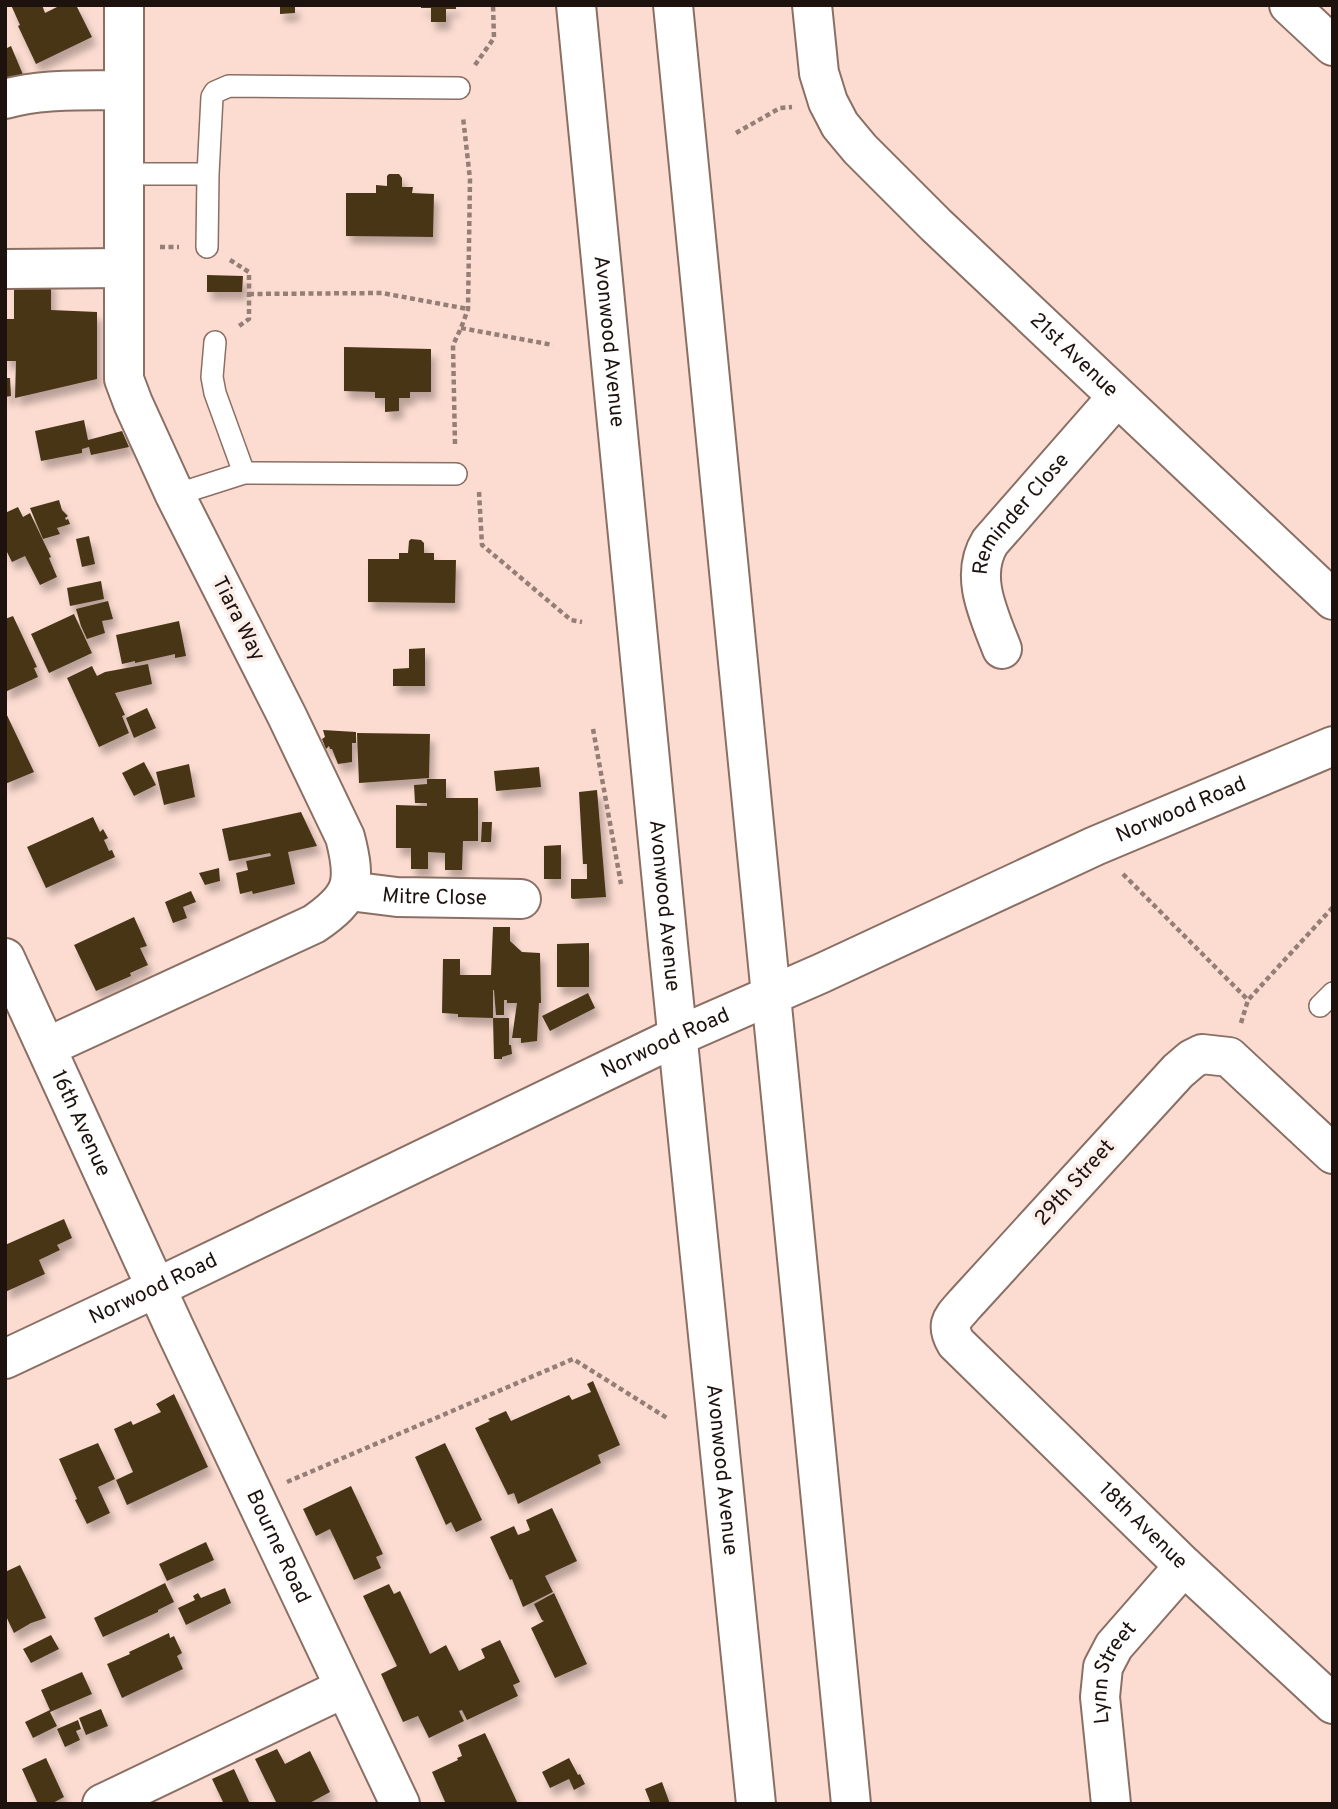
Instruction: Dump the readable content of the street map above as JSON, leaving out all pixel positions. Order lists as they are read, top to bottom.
{
  "streets": {
    "street": [
      "Avonwood Avenue",
      "21st Avenue",
      "Reminder Close",
      "Tiara Way",
      "Norwood Road",
      "Mitre Close",
      "16th Avenue",
      "29th Street",
      "18th Avenue",
      "Bourne Road",
      "Lynn Street"
    ]
  },
  "crossings": [
    ["Avonwood Avenue", "Norwood Road"],
    ["21st Avenue", "Reminder Close"],
    ["Tiara Way", "Mitre Close"],
    ["Norwood Road", "16th Avenue"],
    ["Norwood Road", "Bourne Road"],
    ["16th Avenue", "Bourne Road"],
    ["29th Street", "18th Avenue"],
    ["18th Avenue", "Lynn Street"]
  ]
}
